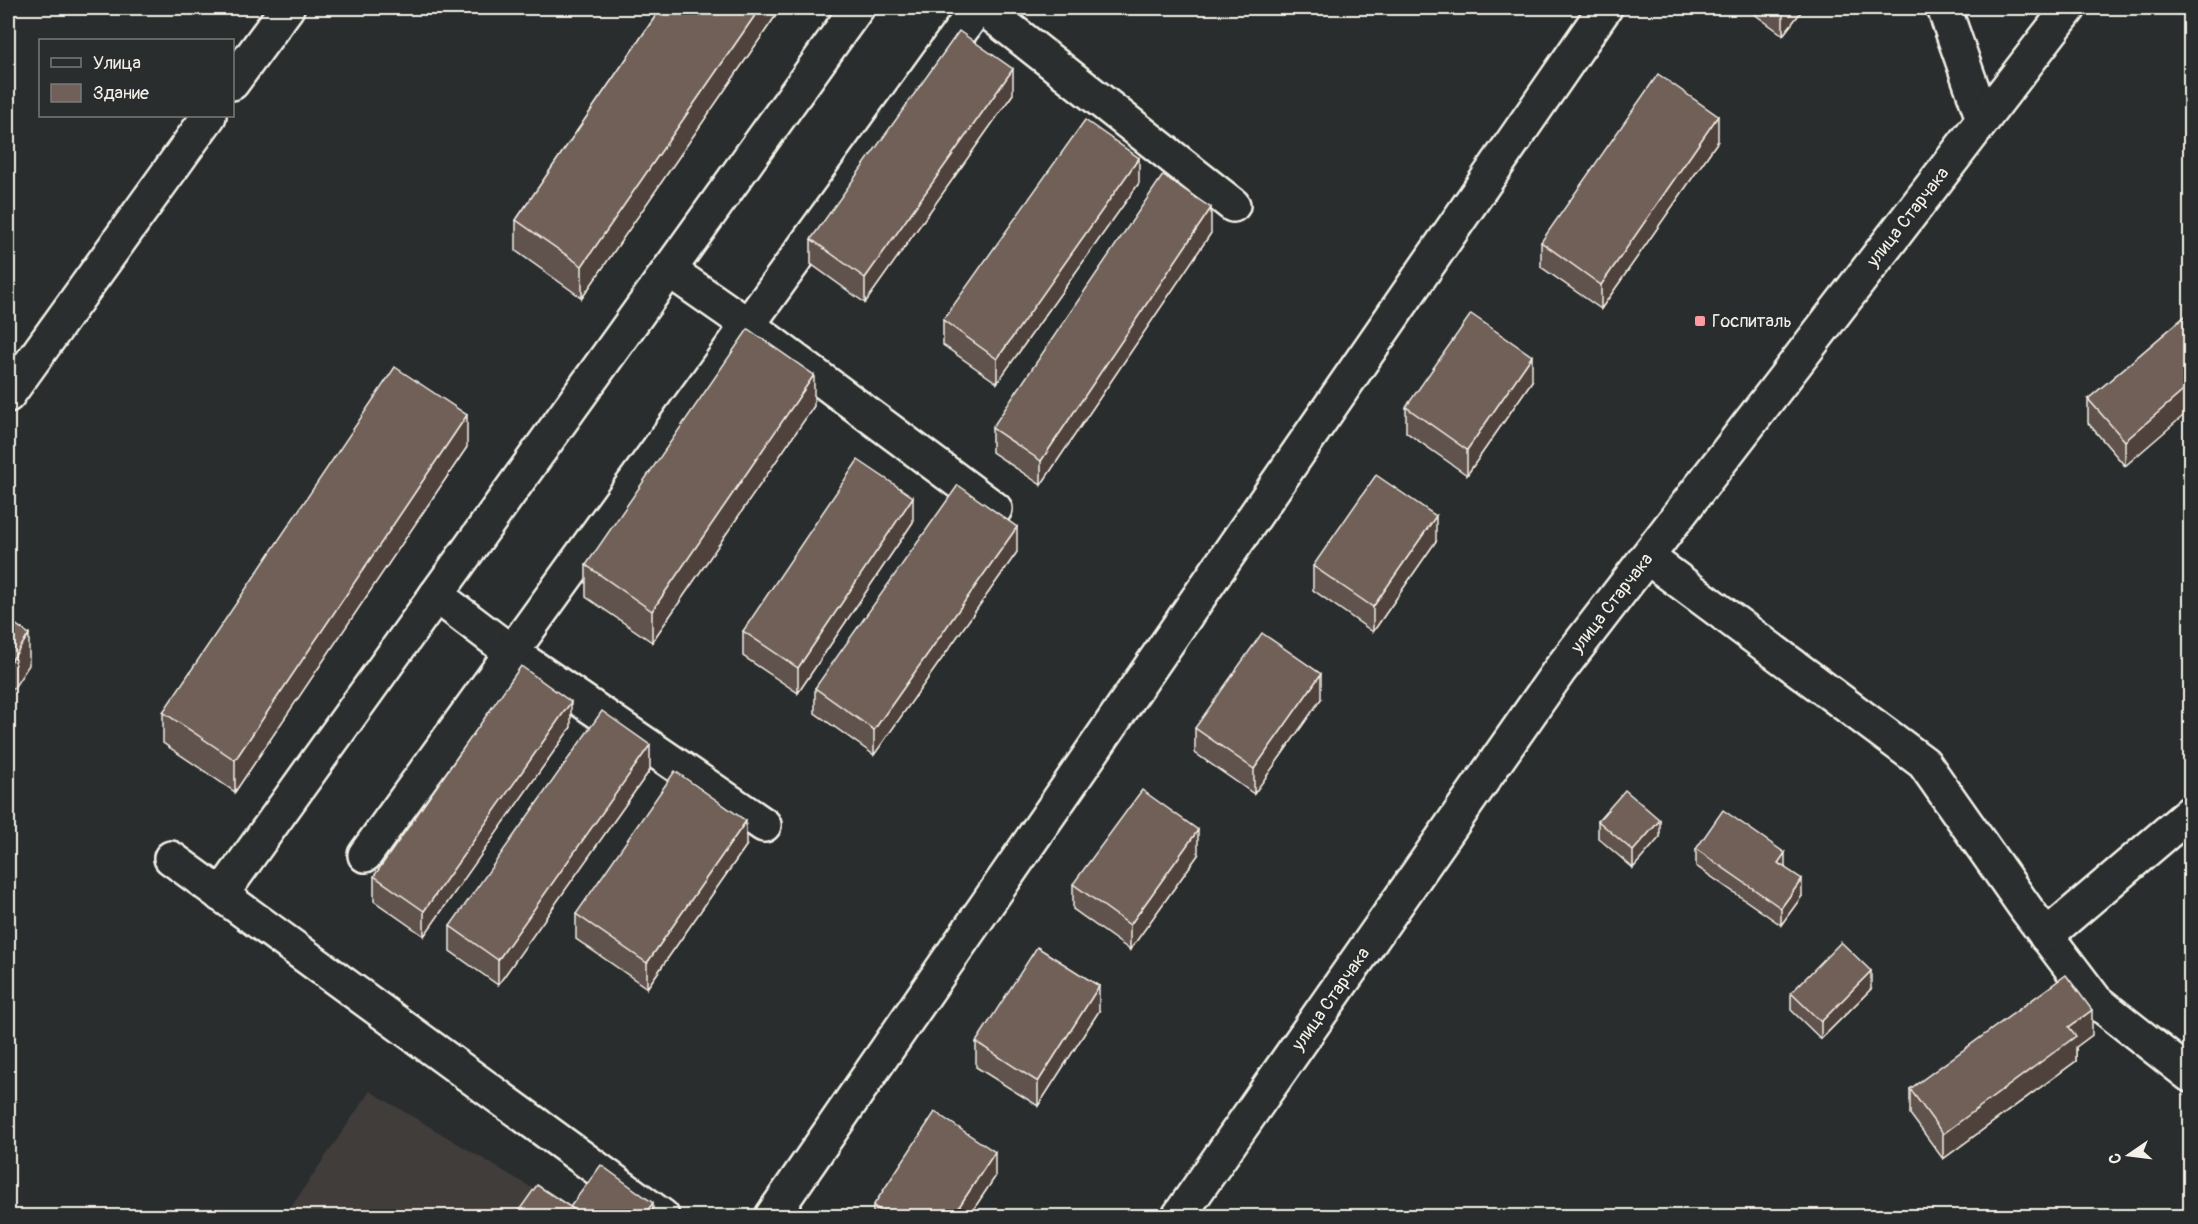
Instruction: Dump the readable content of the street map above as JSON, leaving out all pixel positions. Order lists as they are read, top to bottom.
{
  "streets": {
    "street": ["улица Старчака"]
  },
  "places": {
    "transit": ["Госпиталь"]
  },
  "legend": ["Улица", "Здание"],
  "north": "left"
}
